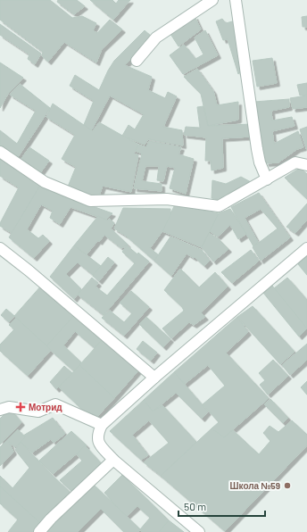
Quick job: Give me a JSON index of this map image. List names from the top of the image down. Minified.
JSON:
{"places":{"health":["Мотрид"],"other":["Школа №59"]},"scale_bar":"50 m"}
